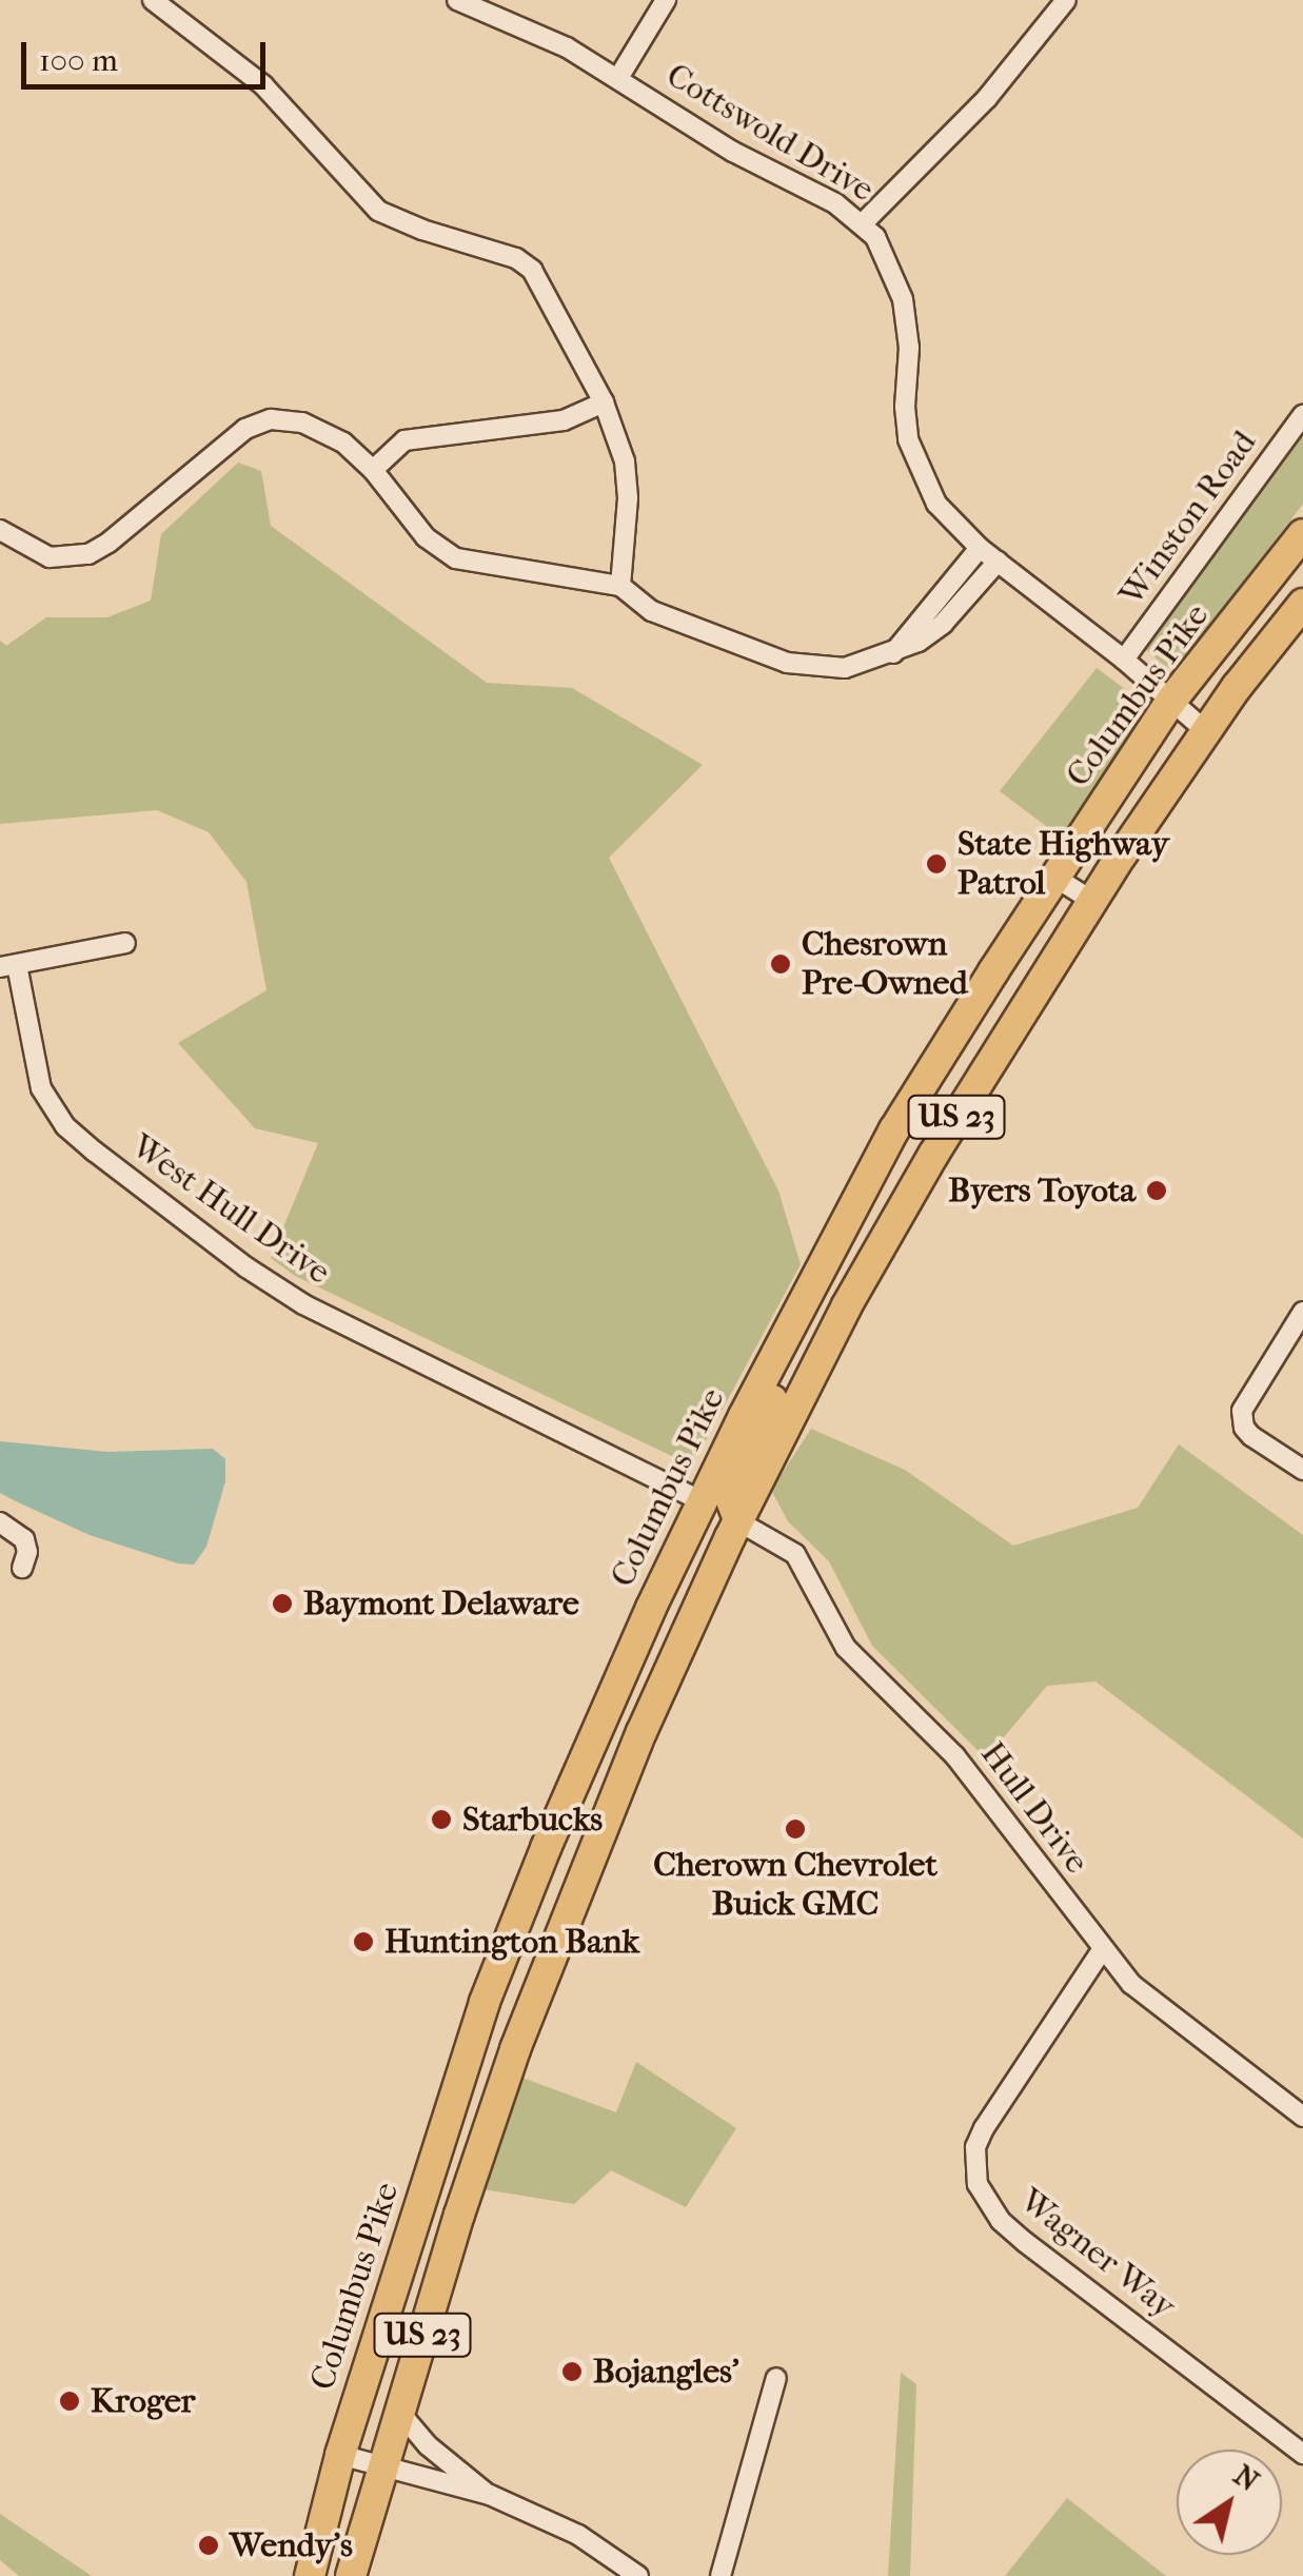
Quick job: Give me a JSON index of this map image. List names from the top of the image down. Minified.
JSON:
{"streets":{"highway":["Columbus Pike","US 23"],"street":["Cottswold Drive","Winston Road","West Hull Drive","Hull Drive","Wagner Way"]},"crossings":[["Cottswold Drive","Winston Road"],["Cottswold Drive","Columbus Pike"],["Cottswold Drive","US 23"],["Columbus Pike","West Hull Drive"],["US 23","Hull Drive"],["Hull Drive","Wagner Way"]],"places":["State Highway Patrol","Chesrown Pre-Owned","Byers Toyota","Baymont Delaware","Starbucks","Cherown Chevrolet Buick GMC","Huntington Bank","Bojangles'","Kroger","Wendy's"],"scale_bar":"100 m","north":"top right"}
